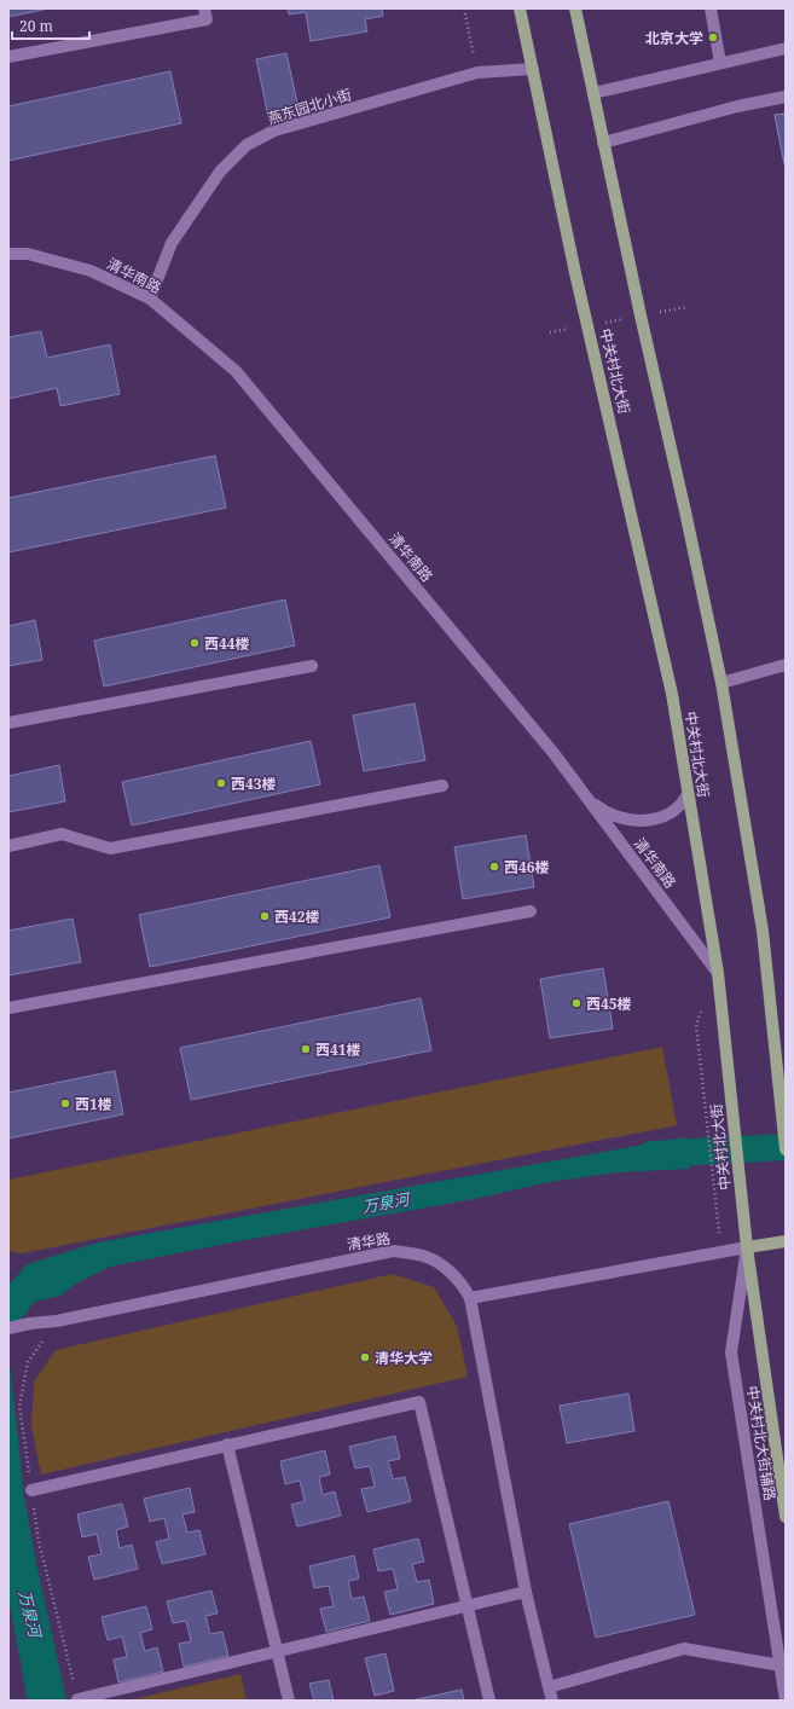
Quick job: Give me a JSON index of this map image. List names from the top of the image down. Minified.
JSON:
{"streets":{"main road":["中关村北大街"],"street":["燕东园北小街","清华南路","清华路","中关村北大街辅路"]},"crossings":[["燕东园北小街","清华南路"],["燕东园北小街","中关村北大街"],["清华南路","中关村北大街"],["中关村北大街","中关村北大街辅路"]],"water":["万泉河"],"places":["北京大学","西44楼","西43楼","西46楼","西42楼","西45楼","西41楼","西1楼","清华大学"],"scale_bar":"20 m"}
